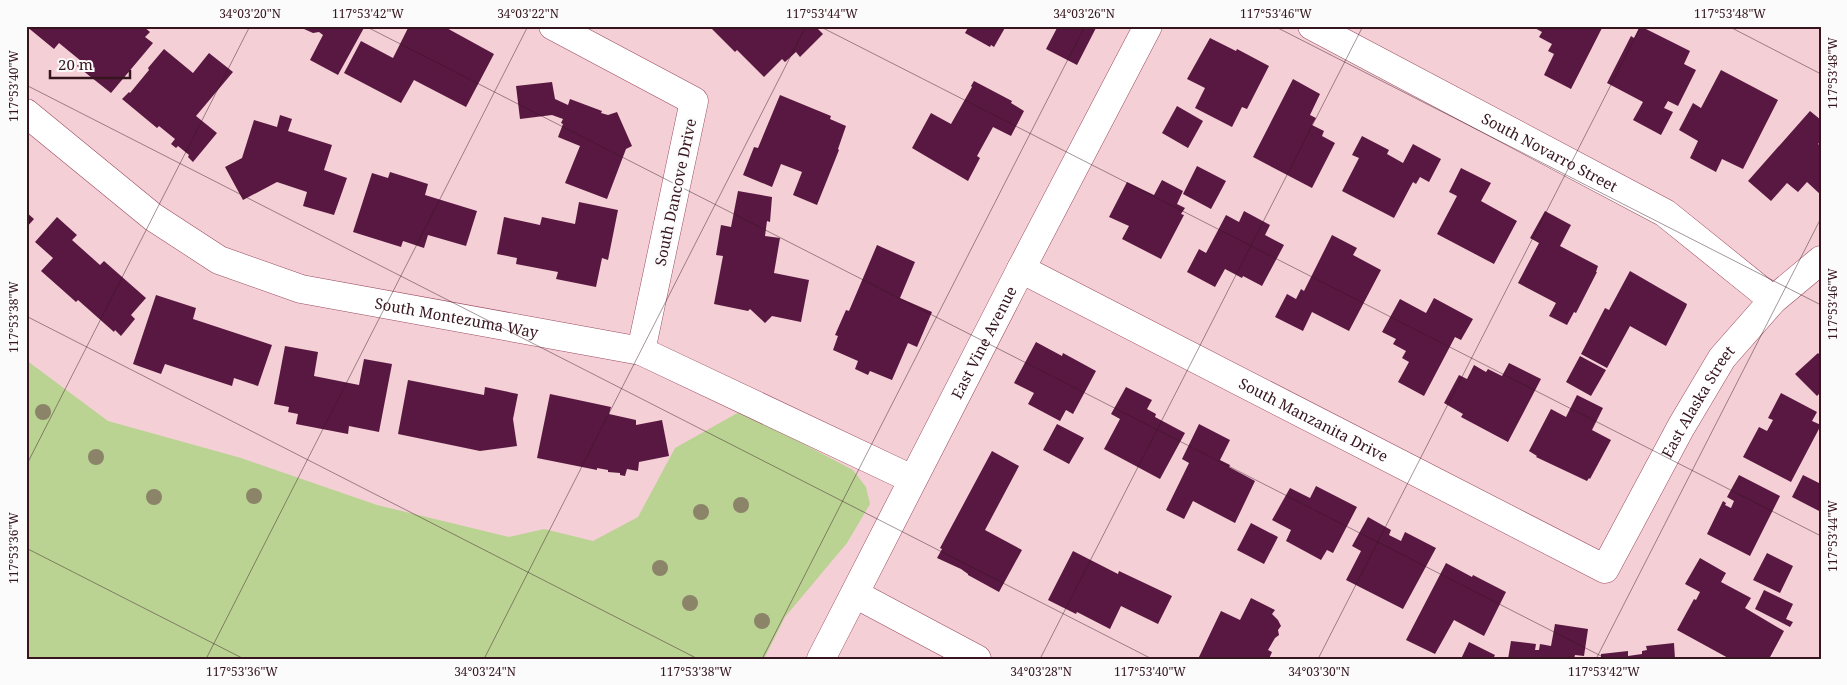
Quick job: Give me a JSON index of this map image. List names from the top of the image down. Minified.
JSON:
{"streets":{"street":["South Novarro Street","South Dancove Drive","South Montezuma Way","East Vine Avenue","East Alaska Street","South Manzanita Drive"]},"crossings":[["South Novarro Street","East Alaska Street"],["South Dancove Drive","South Montezuma Way"],["South Montezuma Way","East Vine Avenue"],["East Vine Avenue","South Manzanita Drive"],["East Alaska Street","South Manzanita Drive"]],"scale_bar":"20 m","coordinates":["34°03'20\"N","117°53'42\"W","34°03'22\"N","117°53'44\"W","34°03'26\"N","117°53'46\"W","117°53'48\"W","117°53'40\"W","117°53'38\"W","117°53'36\"W","34°03'24\"N","34°03'28\"N","34°03'30\"N"]}
